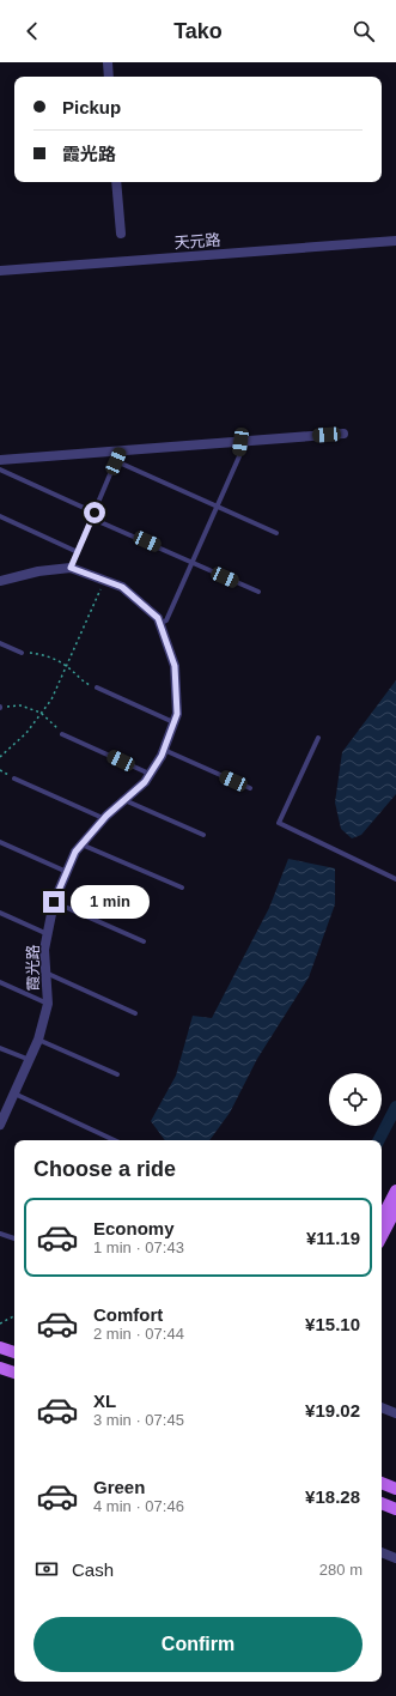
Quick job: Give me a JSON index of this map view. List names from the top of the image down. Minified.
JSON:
{"streets":{"street":["天元路","霞光路"]},"page":{"header":"Tako","banner":["Pickup","霞光路"],"bubble":"1 min","heading":"Choose a ride","list":[{"name":"Economy","note":"1 min · 07:43","value":"¥11.19"},{"name":"Comfort","note":"2 min · 07:44","value":"¥15.10"},{"name":"XL","note":"3 min · 07:45","value":"¥19.02"},{"name":"Green","note":"4 min · 07:46","value":"¥18.28"}],"pay":["Cash","280 m"],"buttons":"Confirm"}}
